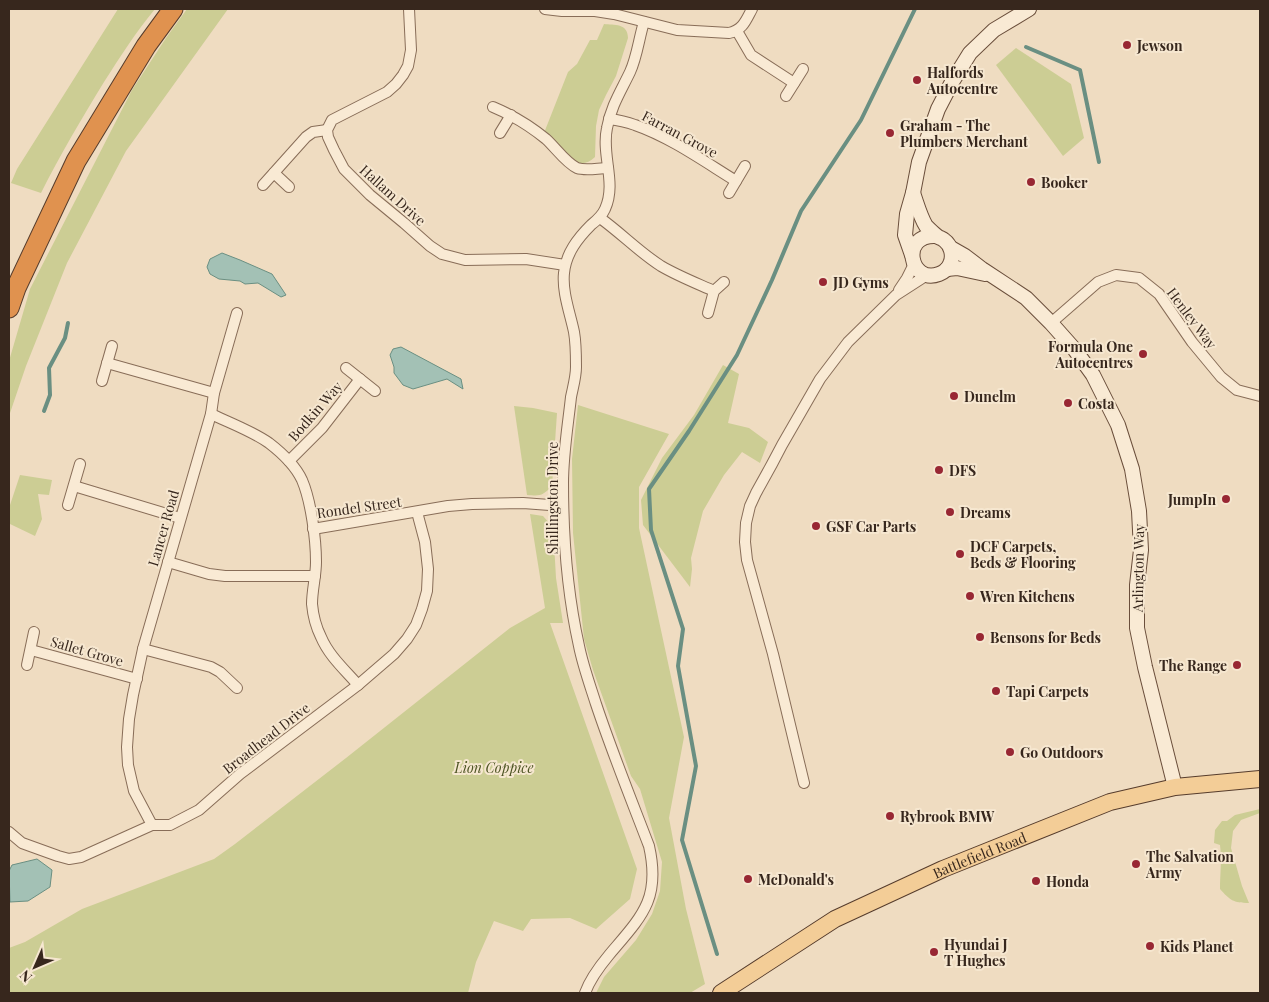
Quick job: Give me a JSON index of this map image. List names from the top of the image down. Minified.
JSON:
{"streets":{"main road":["Battlefield Road"],"street":["Farran Grove","Hallam Drive","Henley Way","Bodkin Way","Shillingston Drive","Rondel Street","Lancer Road","Arlington Way","Sallet Grove","Broadhead Drive"]},"crossings":[["Farran Grove","Shillingston Drive"],["Hallam Drive","Shillingston Drive"],["Henley Way","Arlington Way"],["Bodkin Way","Rondel Street"],["Shillingston Drive","Rondel Street"],["Rondel Street","Lancer Road"],["Rondel Street","Broadhead Drive"],["Lancer Road","Sallet Grove"],["Lancer Road","Broadhead Drive"],["Arlington Way","Battlefield Road"]],"parks":["Lion Coppice"],"places":["Jewson","Halfords Autocentre","Graham - The Plumbers Merchant","Booker","JD Gyms","Formula One Autocentres","Dunelm","Costa","DFS","JumpIn","Dreams","GSF Car Parts","DCF Carpets, Beds & Flooring","Wren Kitchens","Bensons for Beds","The Range","Tapi Carpets","Go Outdoors","Rybrook BMW","The Salvation Army","McDonald's","Honda","Kids Planet","Hyundai J T Hughes"],"north":"bottom left"}
